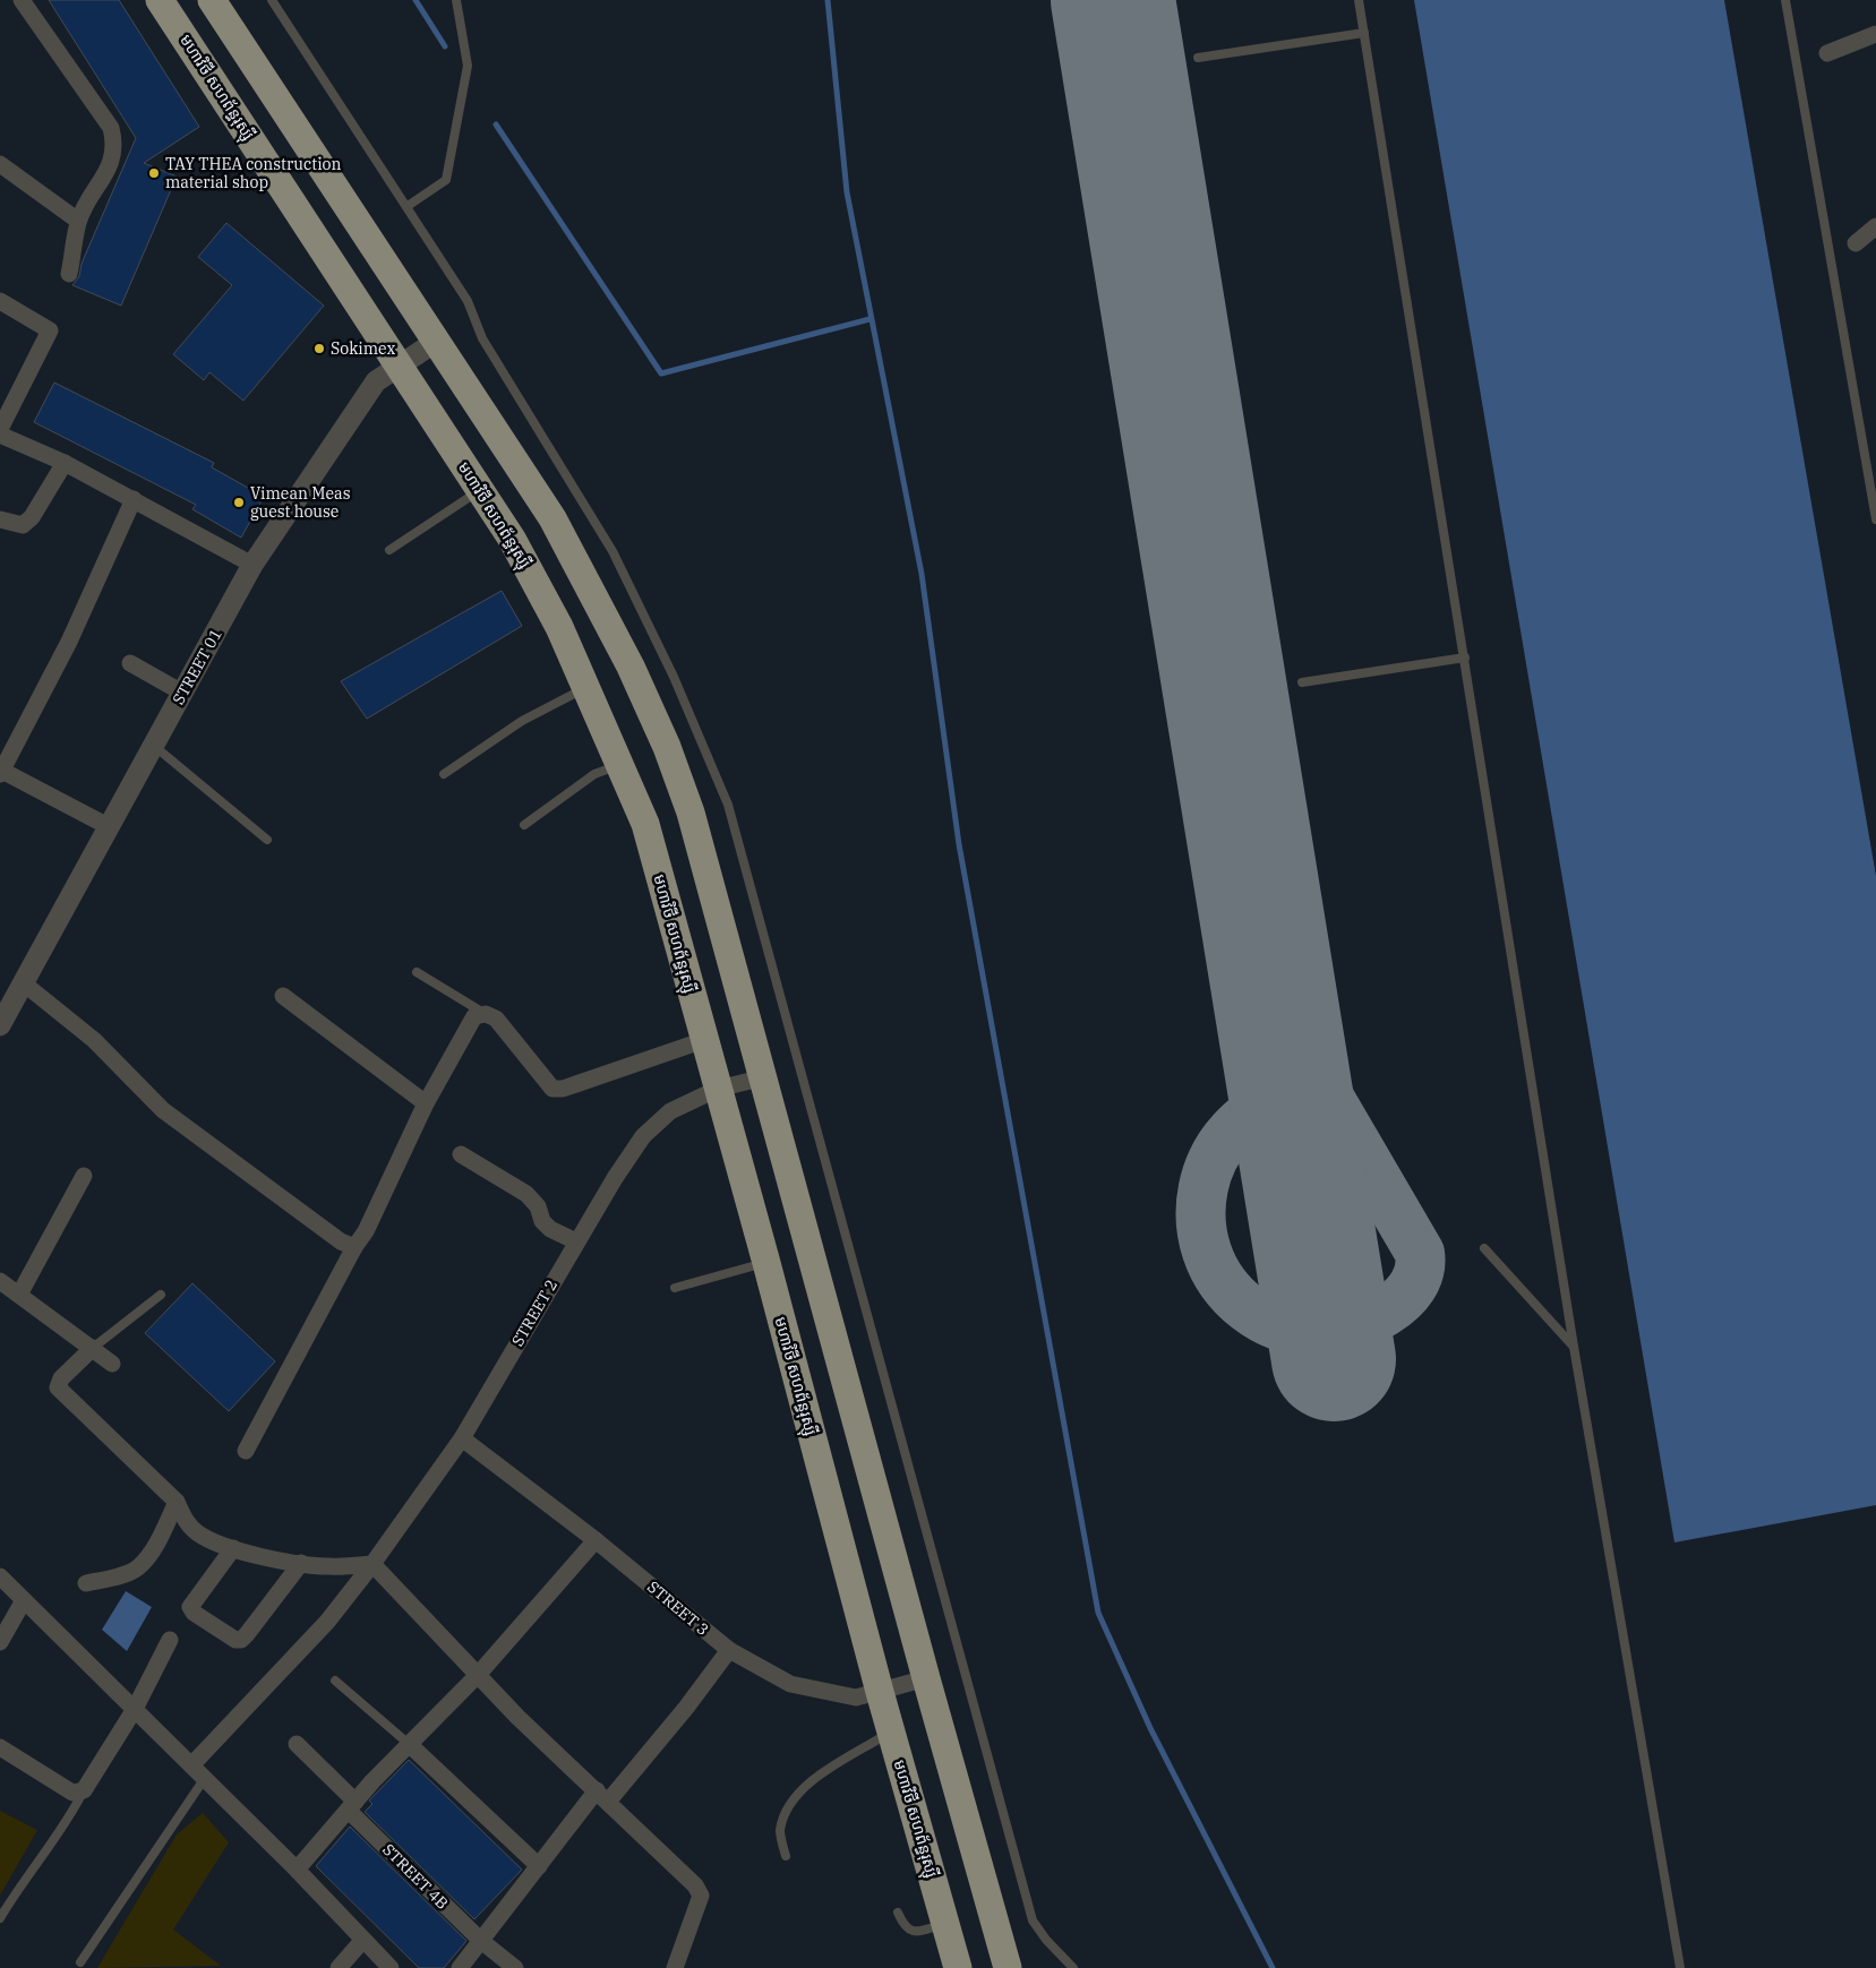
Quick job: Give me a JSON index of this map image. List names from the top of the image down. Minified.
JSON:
{"streets":{"highway":["មហាវិថី សហព័ន្ធរុស្ស៊ី"],"street":["STREET 01","STREET 2","STREET 3","STREET 4B"]},"crossings":[["មហាវិថី សហព័ន្ធរុស្ស៊ី","STREET 01"],["មហាវិថី សហព័ន្ធរុស្ស៊ី","STREET 2"],["មហាវិថី សហព័ន្ធរុស្ស៊ី","STREET 3"],["STREET 2","STREET 3"]],"places":["TAY THEA construction material shop","Sokimex","Vimean Meas guest house"]}
